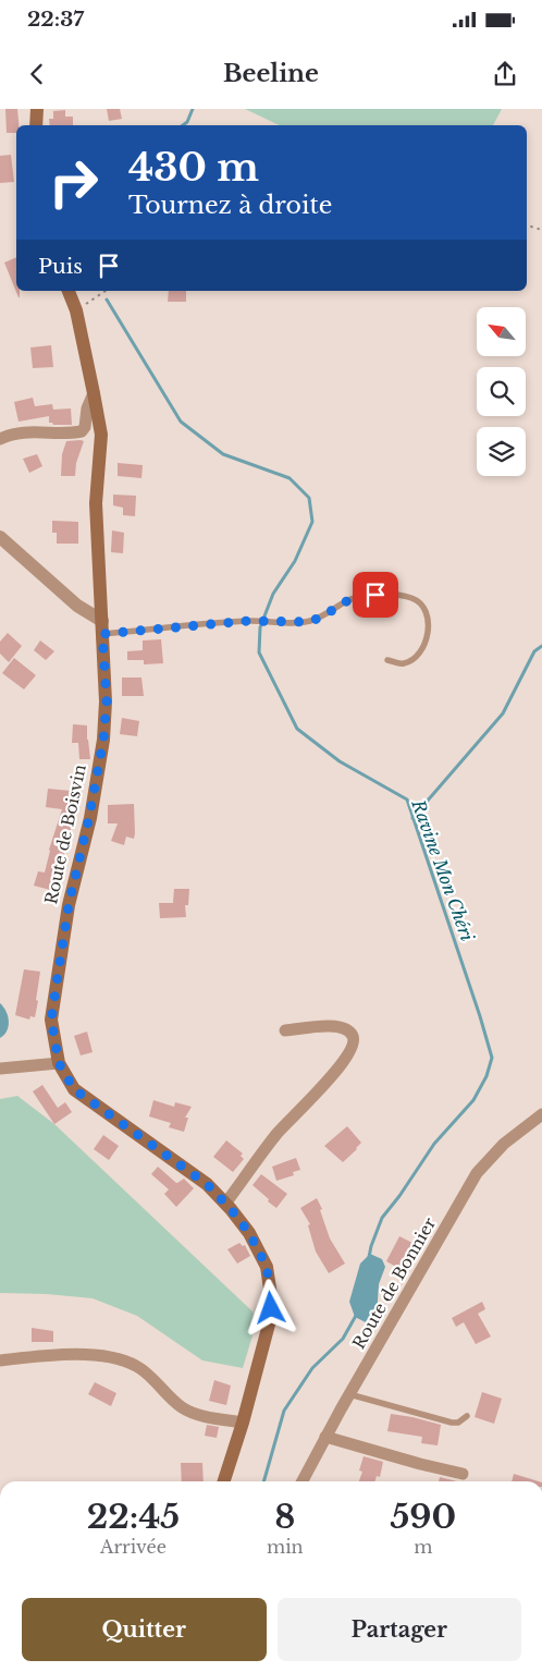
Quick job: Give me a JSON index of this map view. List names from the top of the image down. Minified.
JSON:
{"streets":{"main road":["Route de Boisvin"],"street":["Route de Bonnier"]},"water":["Ravine Mon Chéri"],"north":"top left","page":{"status":"22:37","header":"Beeline","turn":["430 m","Tournez à droite"],"then":"Puis","eta":["22:45","Arrivée","8","min","590","m"],"buttons":["Quitter","Partager"]}}
